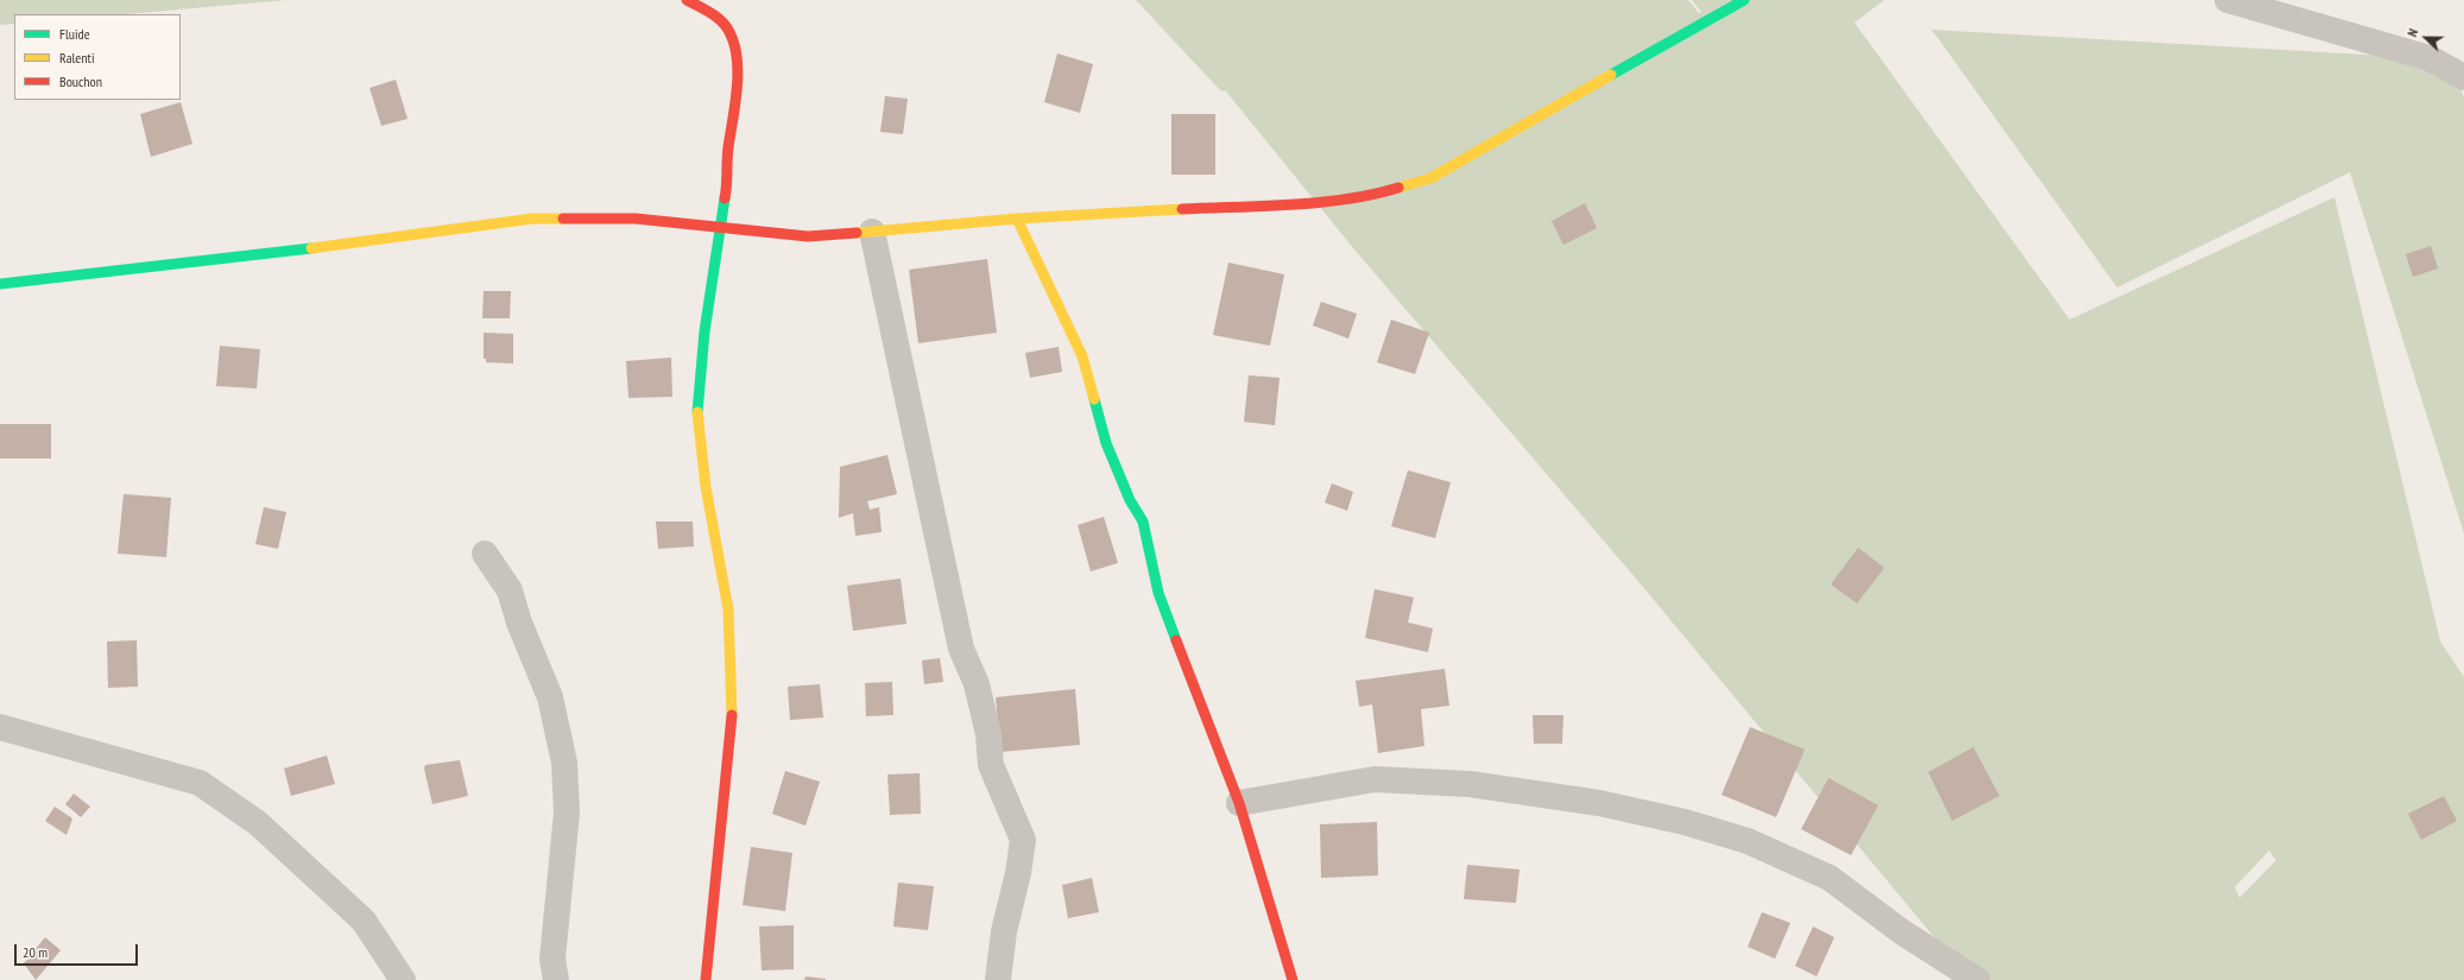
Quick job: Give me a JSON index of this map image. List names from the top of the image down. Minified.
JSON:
{"legend":["Fluide","Ralenti","Bouchon"],"scale_bar":"20 m","north":"left"}
